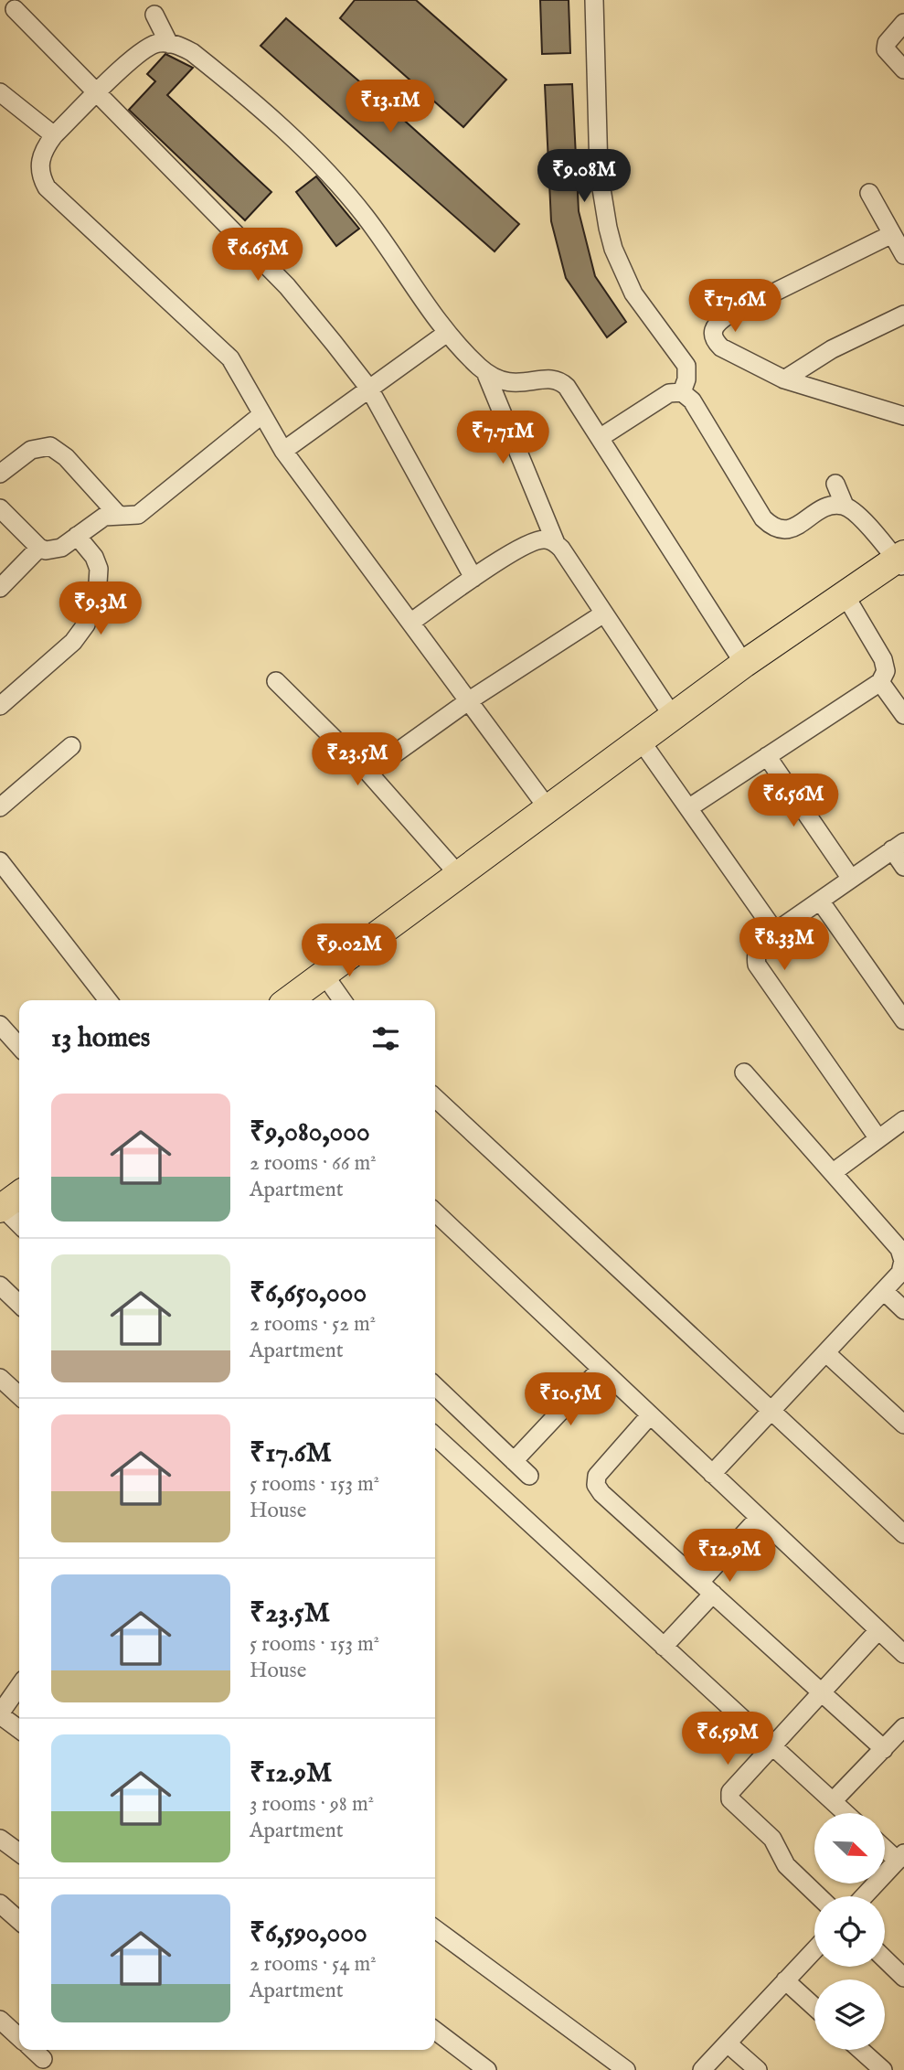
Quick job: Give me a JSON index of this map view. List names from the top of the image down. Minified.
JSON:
{"north":"bottom right","page":{"price":["₹13.1M","₹9.08M","₹6.65M","₹17.6M","₹7.71M","₹9.3M","₹23.5M","₹6.56M","₹8.33M","₹9.02M","₹10.5M","₹12.9M","₹6.59M"],"heading":"13 homes","list":[{"name":"₹9,080,000","note":"2 rooms · 66 m² · Apartment"},{"name":"₹6,650,000","note":"2 rooms · 52 m² · Apartment"},{"name":"₹17.6M","note":"5 rooms · 153 m² · House"},{"name":"₹23.5M","note":"5 rooms · 153 m² · House"},{"name":"₹12.9M","note":"3 rooms · 98 m² · Apartment"},{"name":"₹6,590,000","note":"2 rooms · 54 m² · Apartment"}]}}
